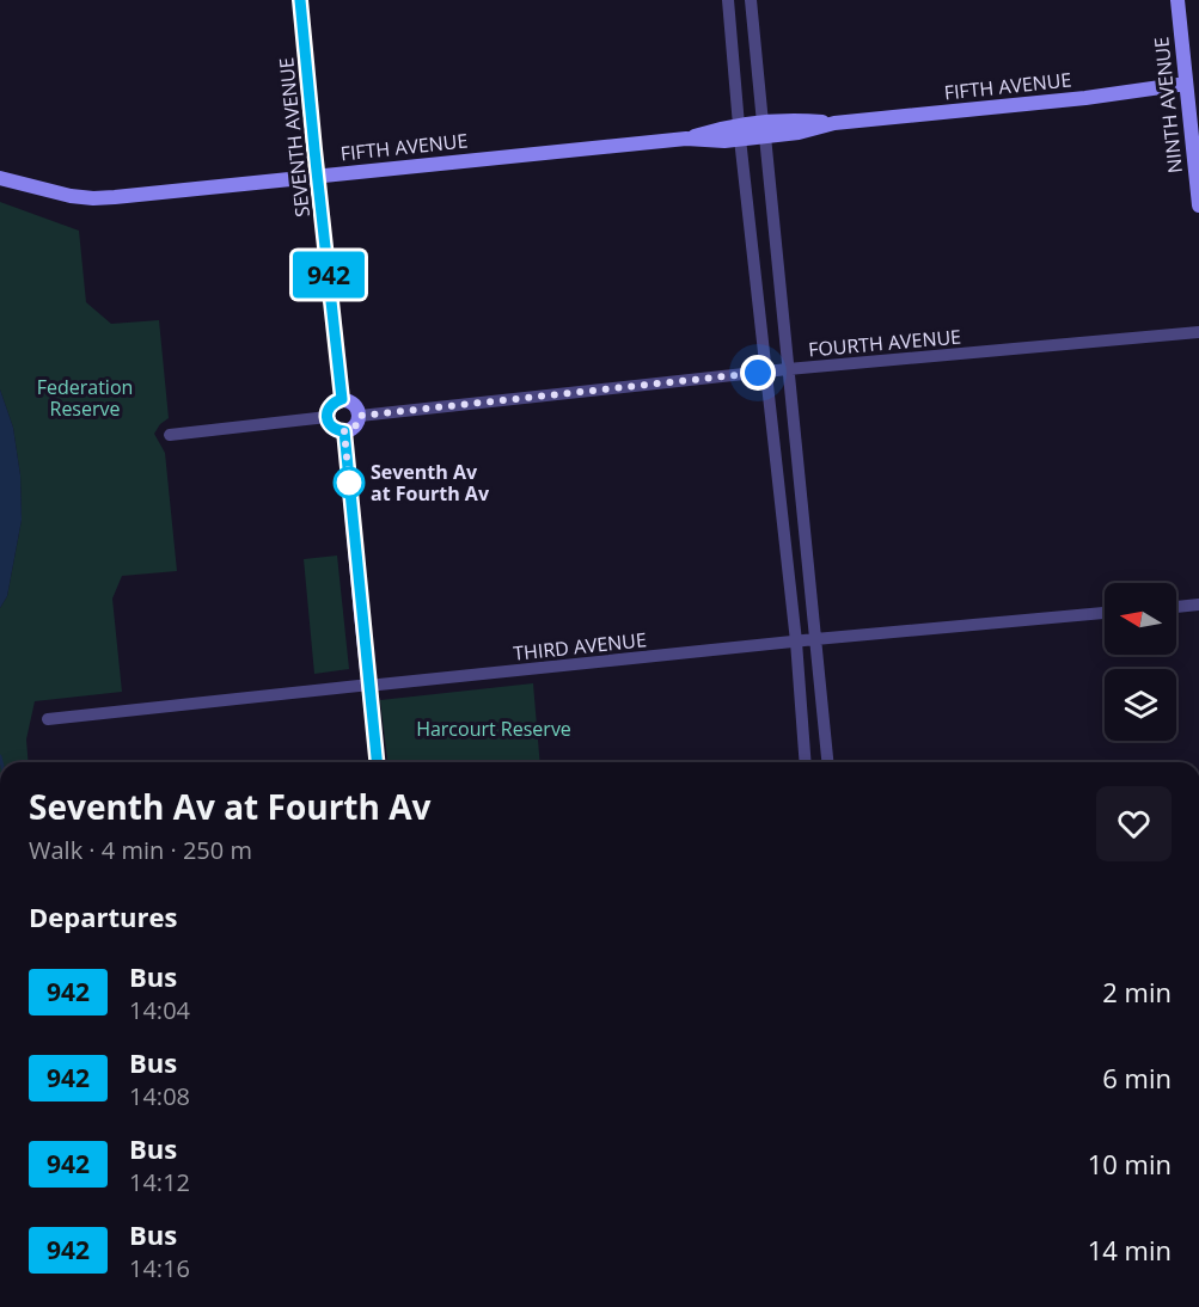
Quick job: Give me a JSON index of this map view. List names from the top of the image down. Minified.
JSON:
{"streets":{"main road":["FIFTH AVENUE","NINTH AVENUE","SEVENTH AVENUE"],"street":["FOURTH AVENUE","THIRD AVENUE"]},"crossings":[["FIFTH AVENUE","NINTH AVENUE"],["FIFTH AVENUE","SEVENTH AVENUE"],["SEVENTH AVENUE","FOURTH AVENUE"]],"parks":["Federation Reserve","Harcourt Reserve"],"places":["Seventh Av at Fourth Av"],"lines":["bus line 942"],"north":"left","page":{"on_map":"942","heading":[["Seventh Av at Fourth Av","Walk · 4 min · 250 m"],"Departures"],"list":[{"mark":"942","name":"Bus","note":"14:04","value":"2 min"},{"mark":"942","name":"Bus","note":"14:08","value":"6 min"},{"mark":"942","name":"Bus","note":"14:12","value":"10 min"},{"mark":"942","name":"Bus","note":"14:16","value":"14 min"}]}}
